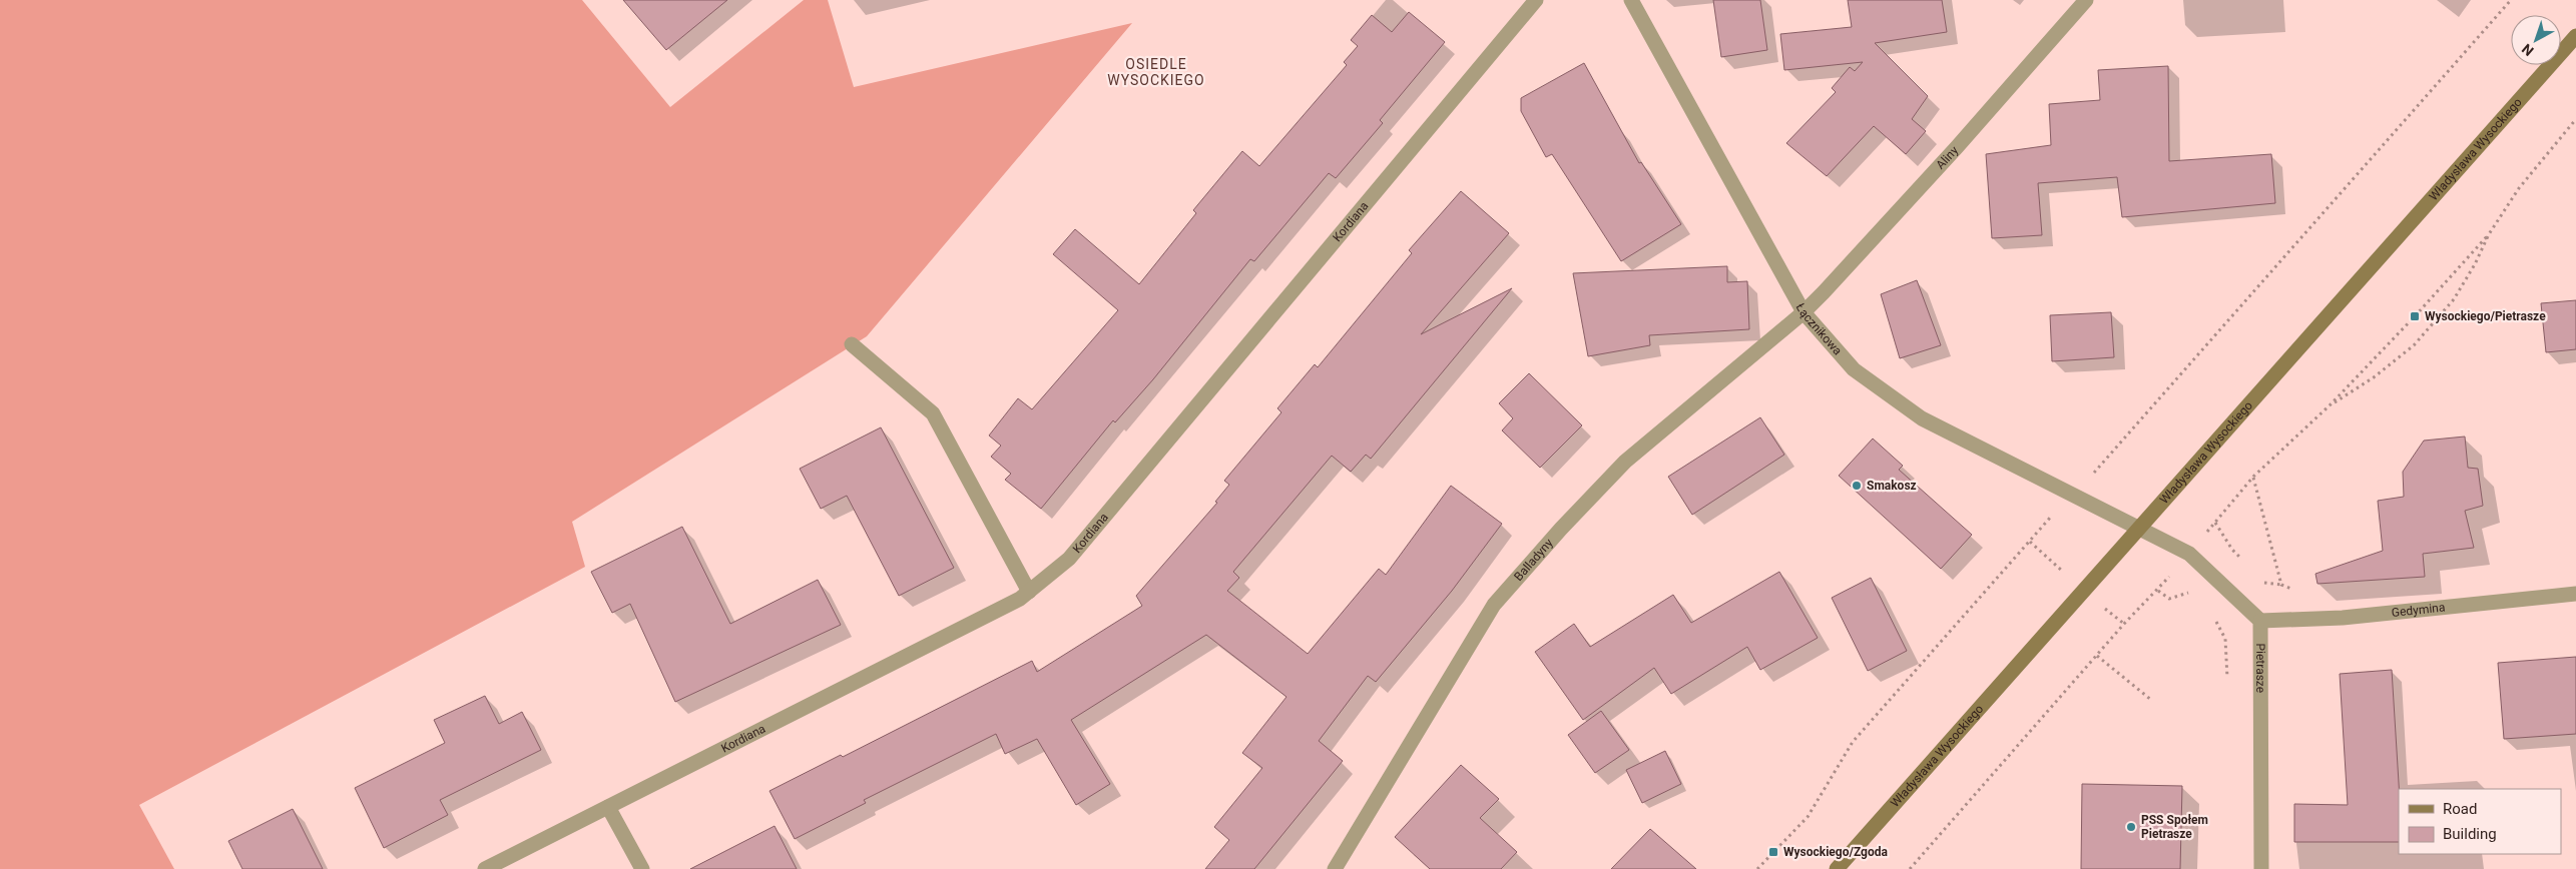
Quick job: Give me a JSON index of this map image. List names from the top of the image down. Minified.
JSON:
{"streets":{"street":["Władysława Wysockiego","Aliny","Kordiana","Łącznikowa","Balladyny","Gedymina","Pietrasze"]},"crossings":[["Władysława Wysockiego","Łącznikowa"],["Aliny","Łącznikowa"],["Aliny","Balladyny"],["Łącznikowa","Balladyny"],["Gedymina","Pietrasze"]],"districts":["OSIEDLE WYSOCKIEGO"],"places":{"transit":["Wysockiego/Pietrasze","Wysockiego/Zgoda"],"other":["Smakosz","PSS Społem Pietrasze"]},"legend":["Road","Building"],"north":"bottom left"}
